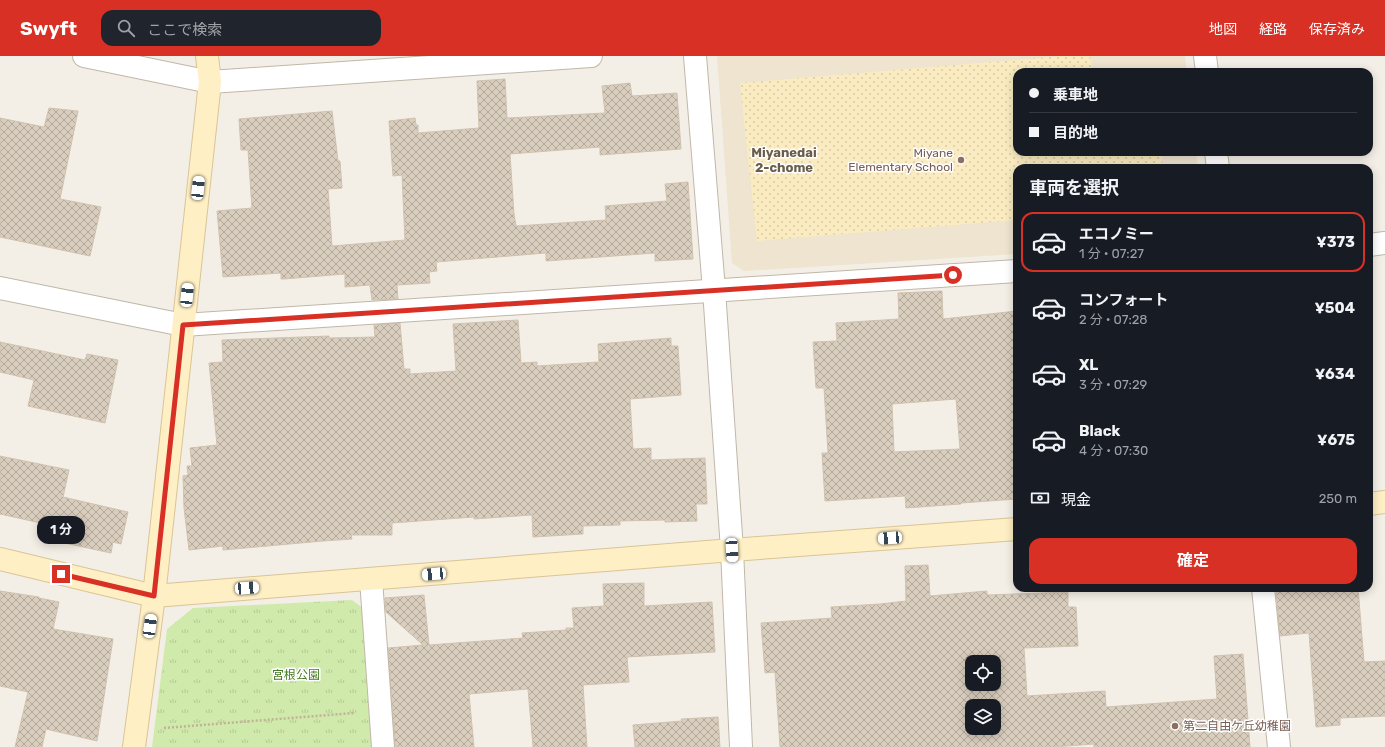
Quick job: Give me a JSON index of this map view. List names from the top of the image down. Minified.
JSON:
{"districts":["Miyanedai 2-chome"],"parks":["宮根公園"],"places":["Miyane Elementary School","第二自由ケ丘幼稚園"],"page":{"header":"Swyft","search":"ここで検索","nav":["地図","経路","保存済み"],"banner":["乗車地","目的地"],"heading":"車両を選択","list":[{"name":"エコノミー","note":"1 分 · 07:27","value":"¥373"},{"name":"コンフォート","note":"2 分 · 07:28","value":"¥504"},{"name":"XL","note":"3 分 · 07:29","value":"¥634"},{"name":"Black","note":"4 分 · 07:30","value":"¥675"}],"pay":["現金","250 m"],"bubble":"1 分","buttons":"確定"}}
